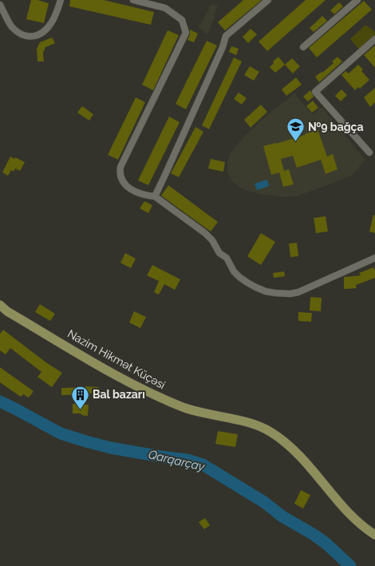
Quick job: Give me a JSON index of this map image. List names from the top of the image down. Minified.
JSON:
{"streets":{"main road":["Nazim Hikmət Küçəsi"]},"water":["Qarqarçay"],"places":{"school or university":["№9 bağça"],"building":["Bal bazarı"]}}
